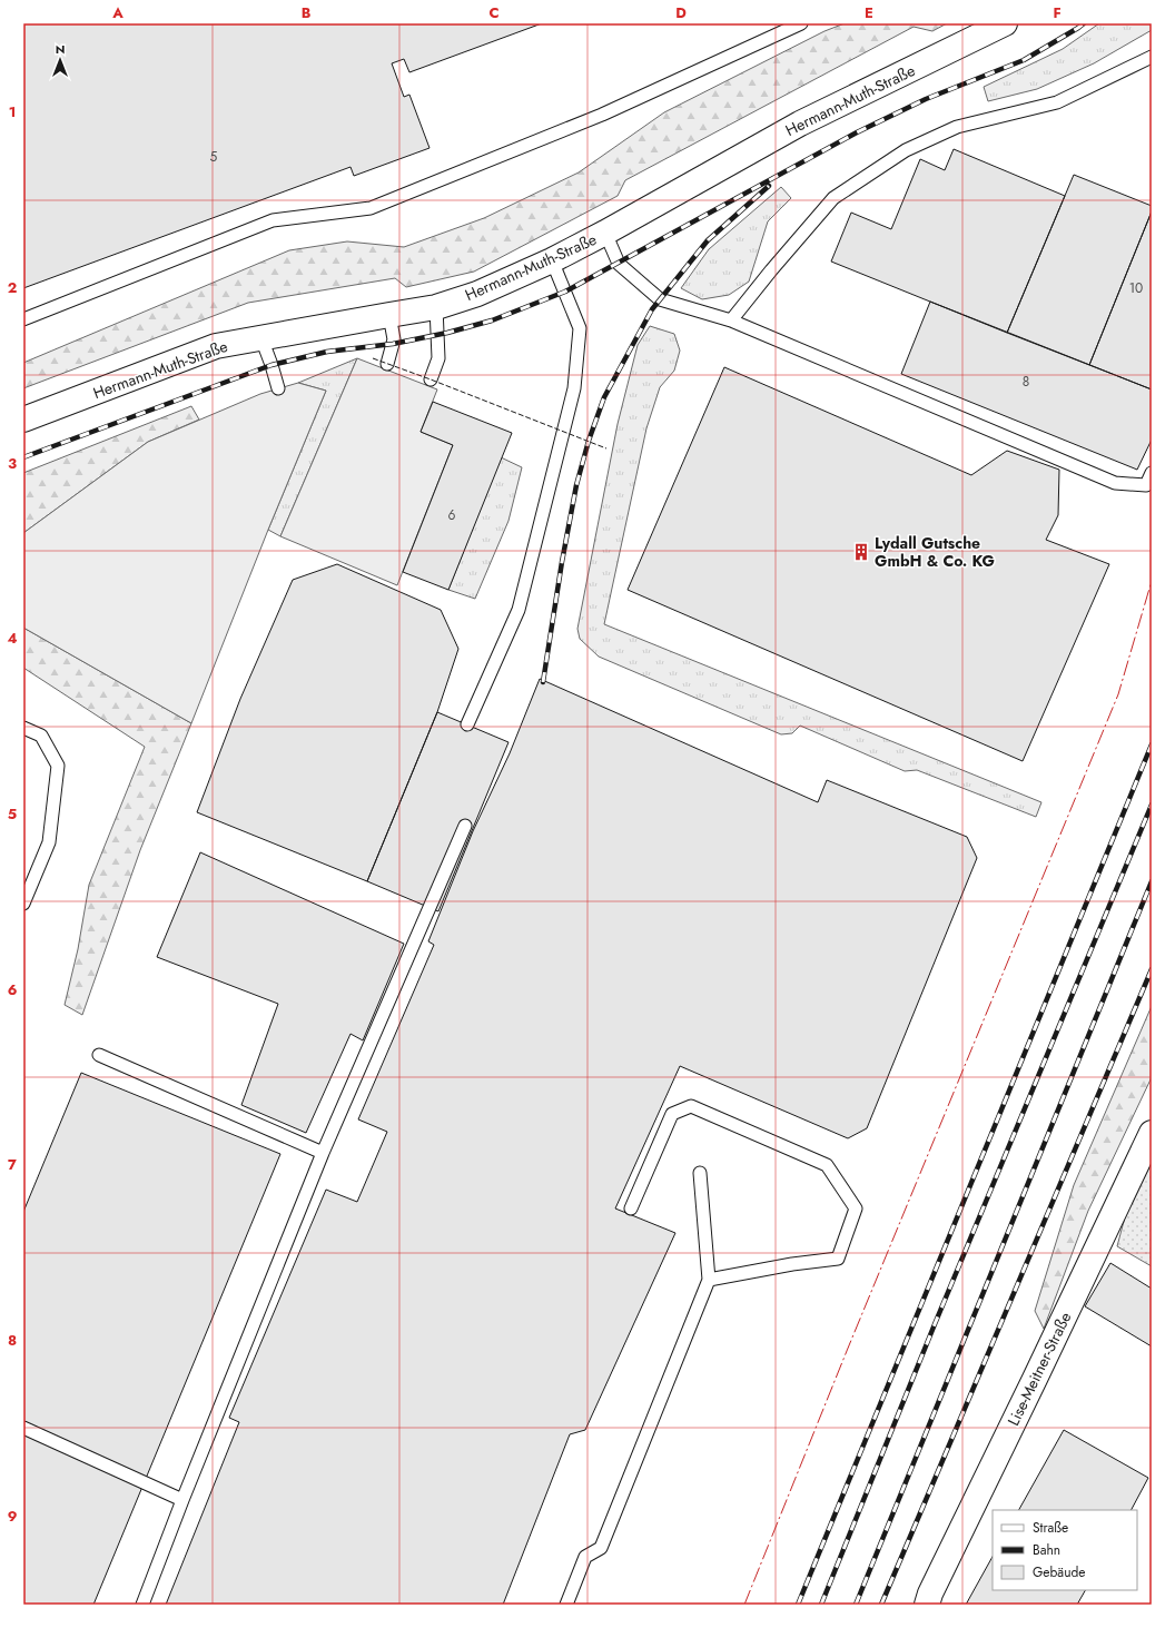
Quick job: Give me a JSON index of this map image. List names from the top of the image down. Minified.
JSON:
{"streets":{"street":["Hermann-Muth-Straße","Lise-Meitner-Straße"]},"places":{"building":["Lydall Gutsche GmbH & Co. KG"]},"house_numbers":["5","10","8","6"],"legend":["Straße","Bahn","Gebäude"],"north":"top","grid":{"columns":["A","B","C","D","E","F"],"rows":["1","2","3","4","5","6","7","8","9"]}}
